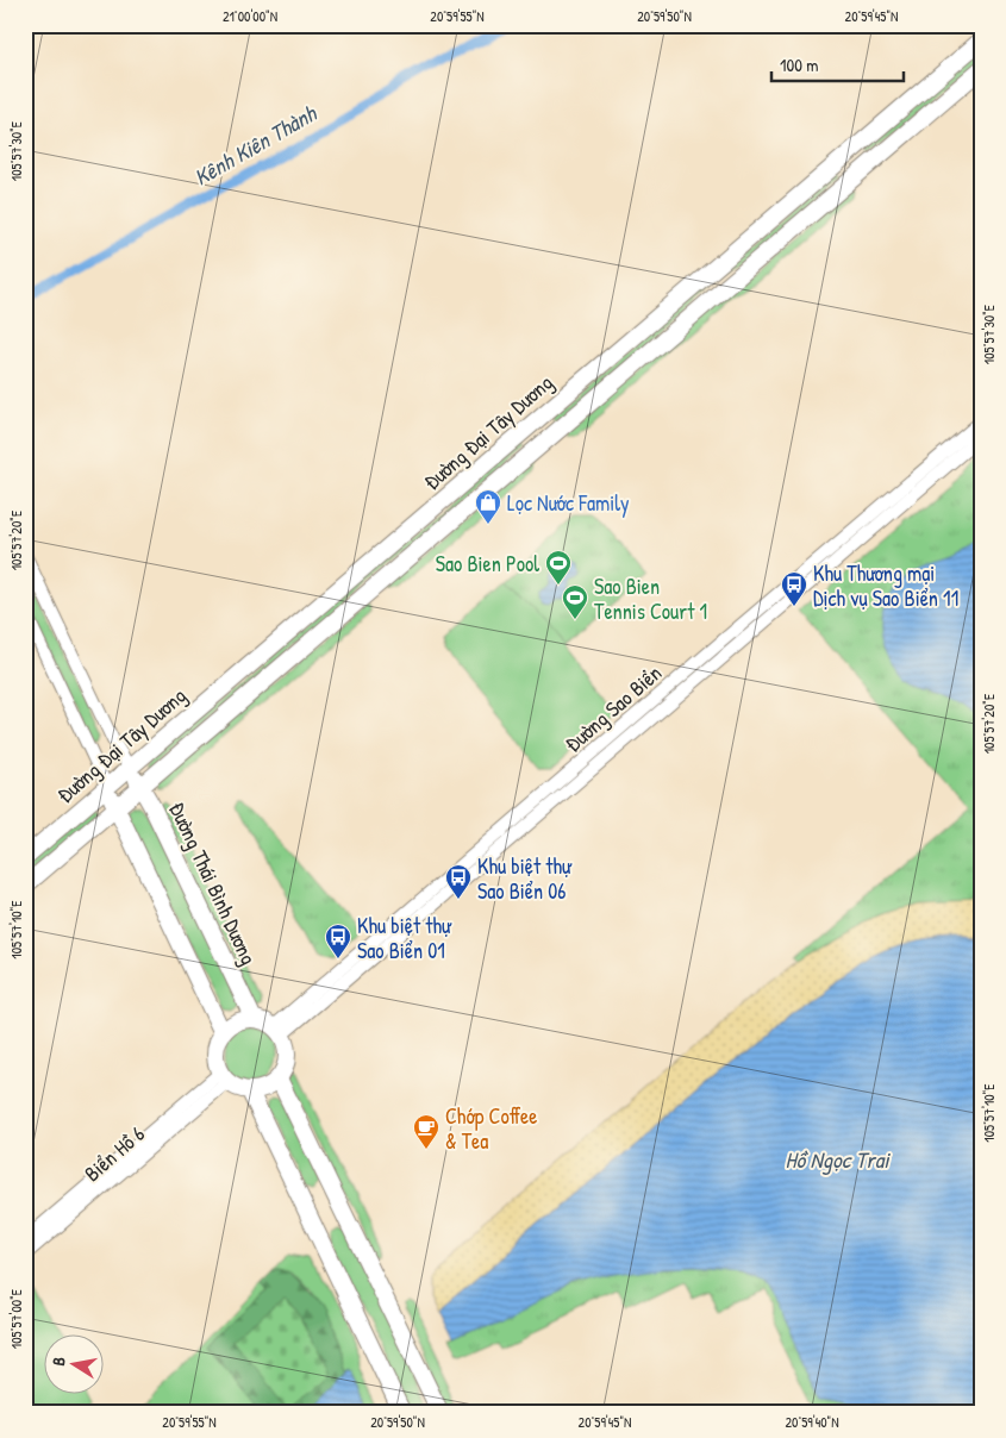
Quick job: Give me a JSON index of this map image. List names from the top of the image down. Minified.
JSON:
{"streets":{"main road":["Đường Đại Tây Dương","Đường Thái Bình Dương"],"street":["Đường Sao Biển","Biển Hồ 6"]},"crossings":[["Đường Đại Tây Dương","Đường Thái Bình Dương"],["Đường Sao Biển","Đường Thái Bình Dương"],["Đường Sao Biển","Biển Hồ 6"],["Đường Thái Bình Dương","Biển Hồ 6"]],"water":["Kênh Kiên Thành","Hồ Ngọc Trai"],"places":{"shop":["Lọc Nước Family"],"sports":["Sao Bien Pool","Sao Bien Tennis Court 1"],"bus stop":["Khu Thương mại Dịch vụ Sao Biển 11","Khu biệt thự Sao Biển 06","Khu biệt thự Sao Biển 01"],"cafe":["Chớp Coffee & Tea"]},"scale_bar":"100 m","north":"left","coordinates":["21°00'00\"N","20°59'55\"N","20°59'50\"N","20°59'45\"N","105°57'30\"E","105°57'20\"E","105°57'10\"E","105°57'00\"E","20°59'40\"N"]}
